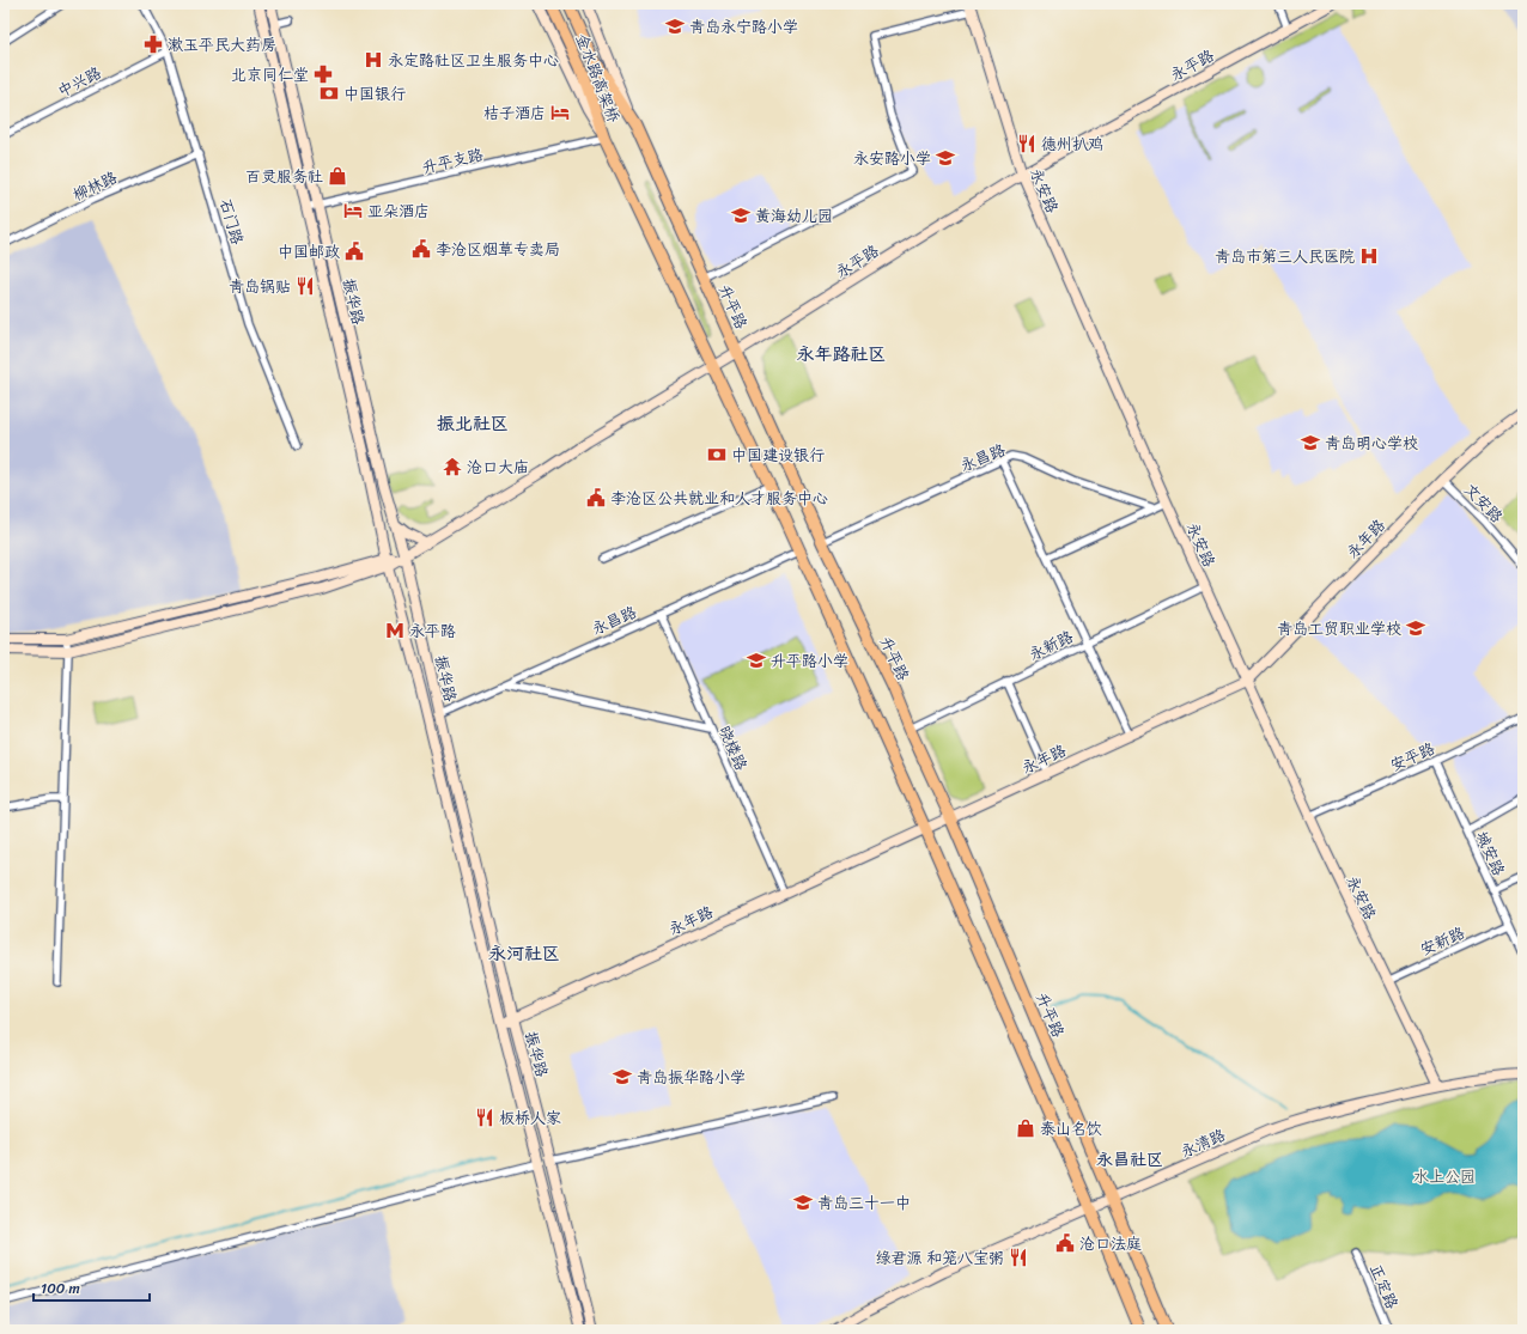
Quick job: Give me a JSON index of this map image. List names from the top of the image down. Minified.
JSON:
{"streets":{"main road":["永平路","金水路高架桥","永安路","振华路","升平路","永年路","永清路"],"street":["中兴路","升平支路","柳林路","石门路","永昌路","文安路","永新路","晓楼路","安平路","城安路","安新路","正定路"]},"crossings":[["永平路","永安路"],["永平路","振华路"],["永平路","升平路"],["金水路高架桥","升平支路"],["金水路高架桥","升平路"],["中兴路","石门路"],["升平支路","振华路"],["柳林路","石门路"],["永安路","永年路"],["永安路","永新路"],["永安路","安平路"],["永安路","安新路"],["永安路","永清路"],["振华路","永昌路"],["振华路","永年路"],["升平路","永昌路"],["升平路","永年路"],["升平路","永新路"],["升平路","永清路"],["永昌路","晓楼路"],["文安路","永年路"],["永年路","晓楼路"],["安平路","城安路"],["城安路","安新路"]],"districts":["永年路社区","振北社区","永河社区","永昌社区"],"parks":["水上公园"],"places":{"school or university":["青岛永宁路小学","永安路小学","黄海幼儿园","青岛明心学校","青岛工贸职业学校","升平路小学","青岛振华路小学","青岛三十一中"],"pharmacy":["漱玉平民大药房","北京同仁堂"],"hospital":["永定路社区卫生服务中心","青岛市第三人民医院"],"bank":["中国银行","中国建设银行"],"hotel":["桔子酒店","亚朵酒店"],"restaurant":["徳州扒鸡","青岛锅贴","板桥人家","绿君源 和笼八宝粥"],"shop":["百灵服务社","泰山名饮"],"public building":["李沧区烟草专卖局","中国邮政","李沧区公共就业和人才服务中心","沧口法庭"],"temple":["沧口大庙"],"metro station":["永平路"]},"scale_bar":"100 m"}
